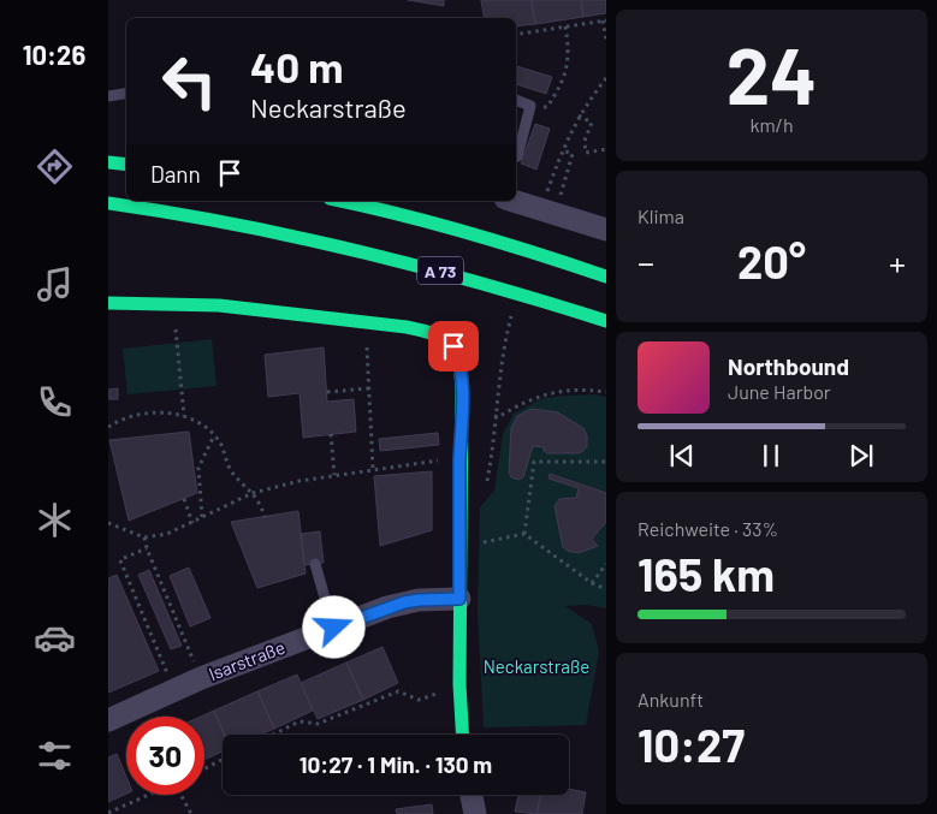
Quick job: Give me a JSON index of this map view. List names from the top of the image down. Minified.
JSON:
{"streets":{"main road":["A 73"],"street":["Isarstraße"]},"parks":["Neckarstraße"],"page":{"tabs":"10:26","tile":[["24","km/h"],"Klima",["Reichweite · 33%","165 km"],["Ankunft","10:27"]],"turn":["40 m","Neckarstraße"],"then":"Dann","heat":["−","20°","+"],"song":["Northbound","June Harbor"],"limit":"30","trip":"10:27 · 1 Min. · 130 m"}}
